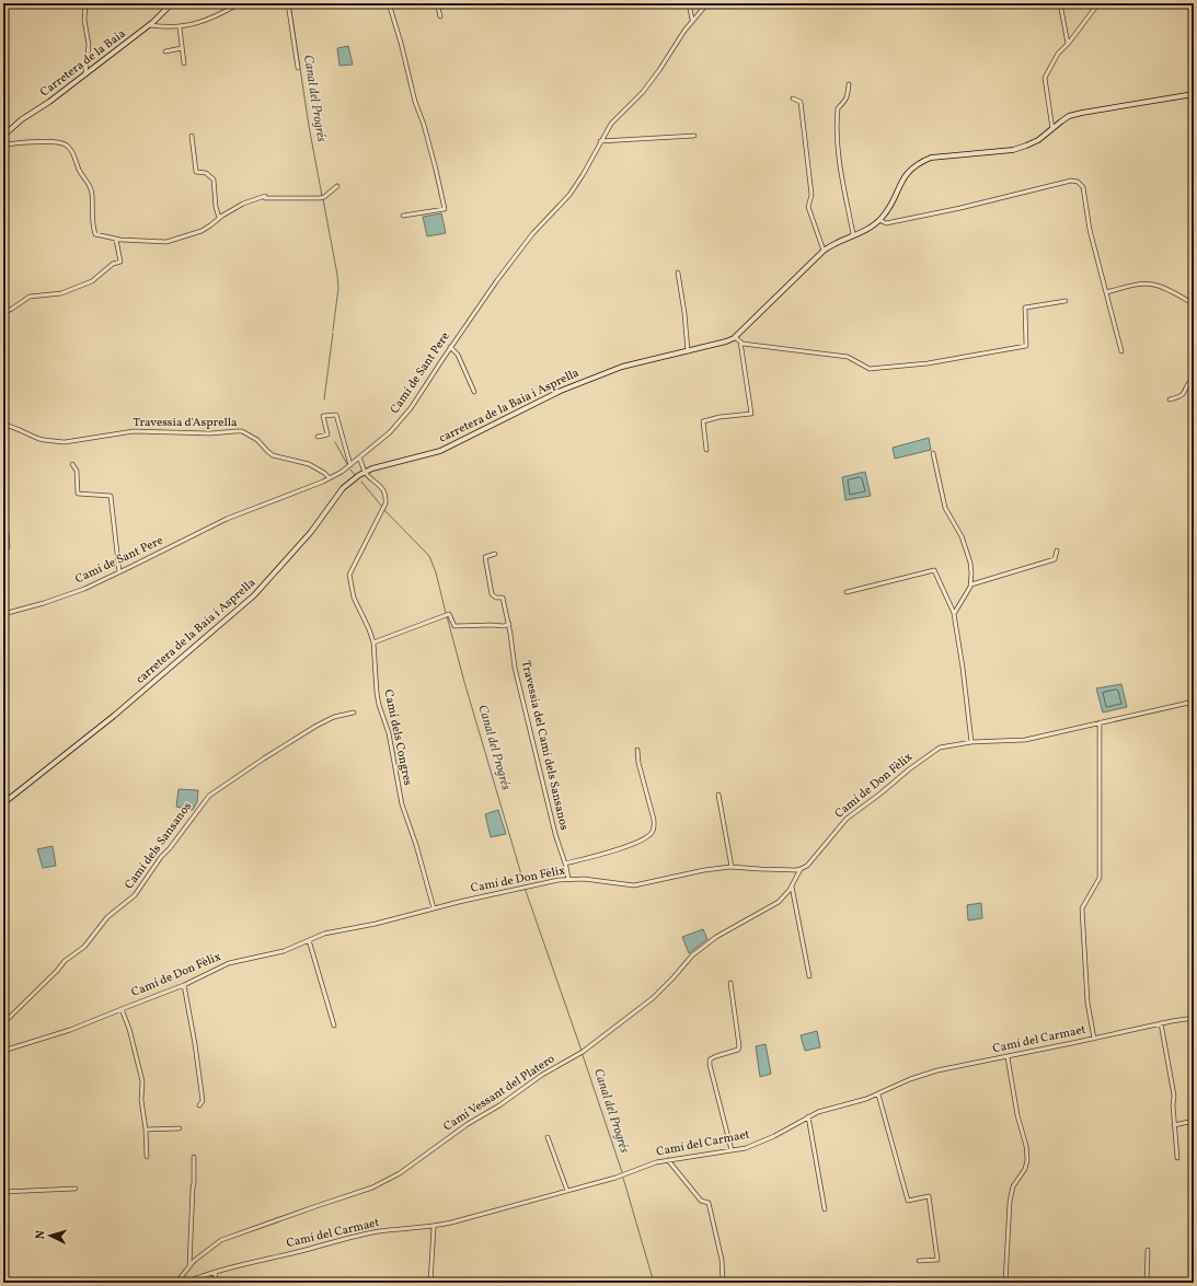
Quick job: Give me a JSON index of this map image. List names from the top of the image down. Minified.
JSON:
{"streets":{"main road":["Carretera de la Baia","carretera de la Baia i Asprella"],"street":["Camí de Sant Pere","Travessia d'Asprella","Camí dels Congres","Travessia del Camí dels Sansanos","Camí de Don Fèlix","Camí dels Sansanos","Camí del Carmaet","Camí Vessant del Platero"]},"crossings":[["Camí de Sant Pere","Travessia d'Asprella"],["Camí de Sant Pere","Camí dels Congres"],["carretera de la Baia i Asprella","Camí dels Congres"],["Camí dels Congres","Camí de Don Fèlix"],["Travessia del Camí dels Sansanos","Camí de Don Fèlix"],["Camí de Don Fèlix","Camí Vessant del Platero"]],"water":["Canal del Progrés"],"north":"left"}
